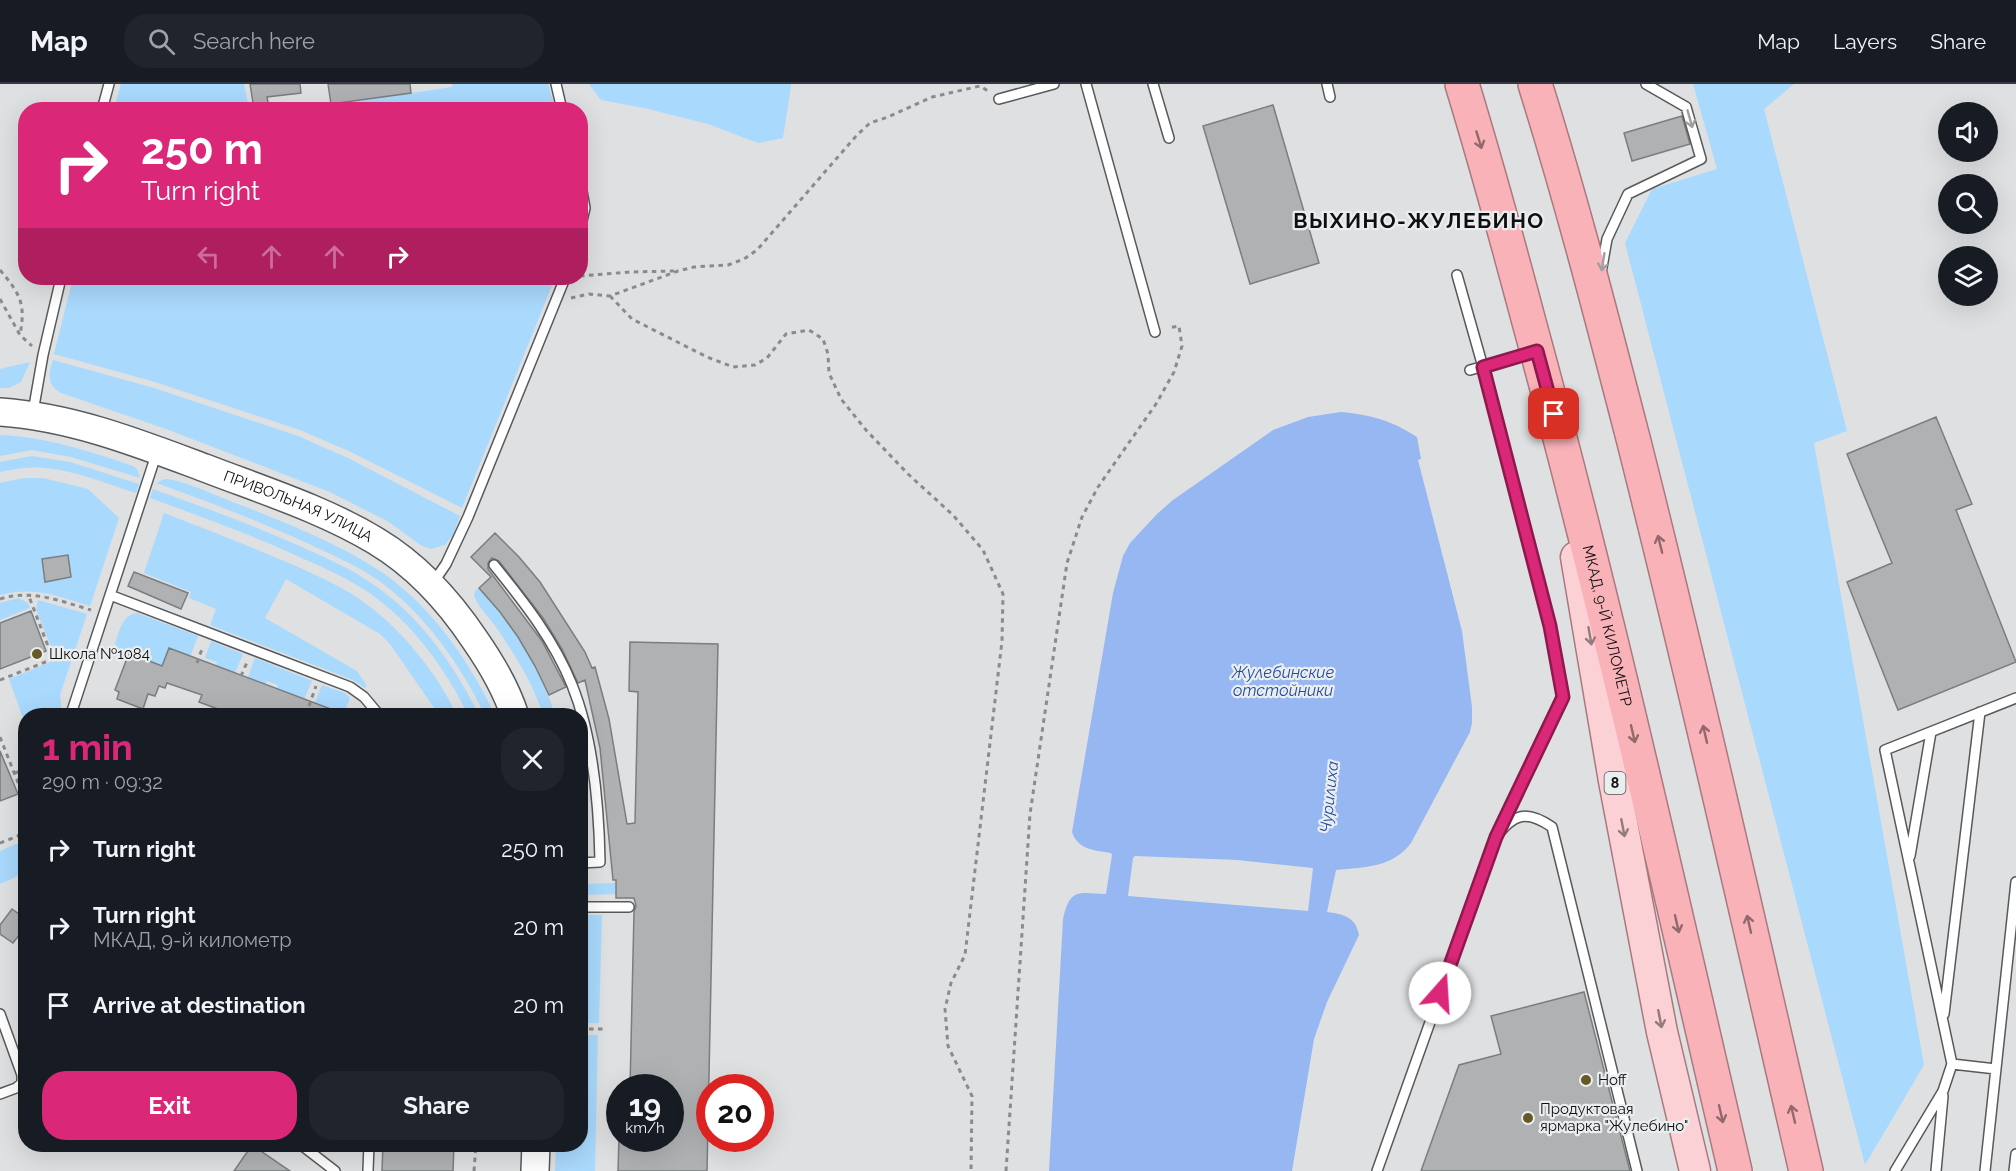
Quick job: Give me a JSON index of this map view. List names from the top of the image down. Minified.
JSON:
{"streets":{"highway":["МКАД, 9-Й КИЛОМЕТР"],"main road":["ПРИВОЛЬНАЯ УЛИЦА","8"]},"crossings":[["МКАД, 9-Й КИЛОМЕТР","8"]],"districts":["ВЫХИНО-ЖУЛЕБИНО"],"water":["Жулебинские отстойники","Чурилиха"],"places":["Школа №1084","Hoff","Продуктовая ярмарка \"Жулебино\""],"page":{"header":"Map","search":"Search here","nav":["Map","Layers","Share"],"turn":["250 m","Turn right"],"heading":["1 min","290 m · 09:32"],"list":[{"name":"Turn right","value":"250 m"},{"name":"Turn right","note":"МКАД, 9-й километр","value":"20 m"},{"name":"Arrive at destination","value":"20 m"}],"buttons":["Exit","Share"],"speed":"19 km/h","limit":"20"}}
